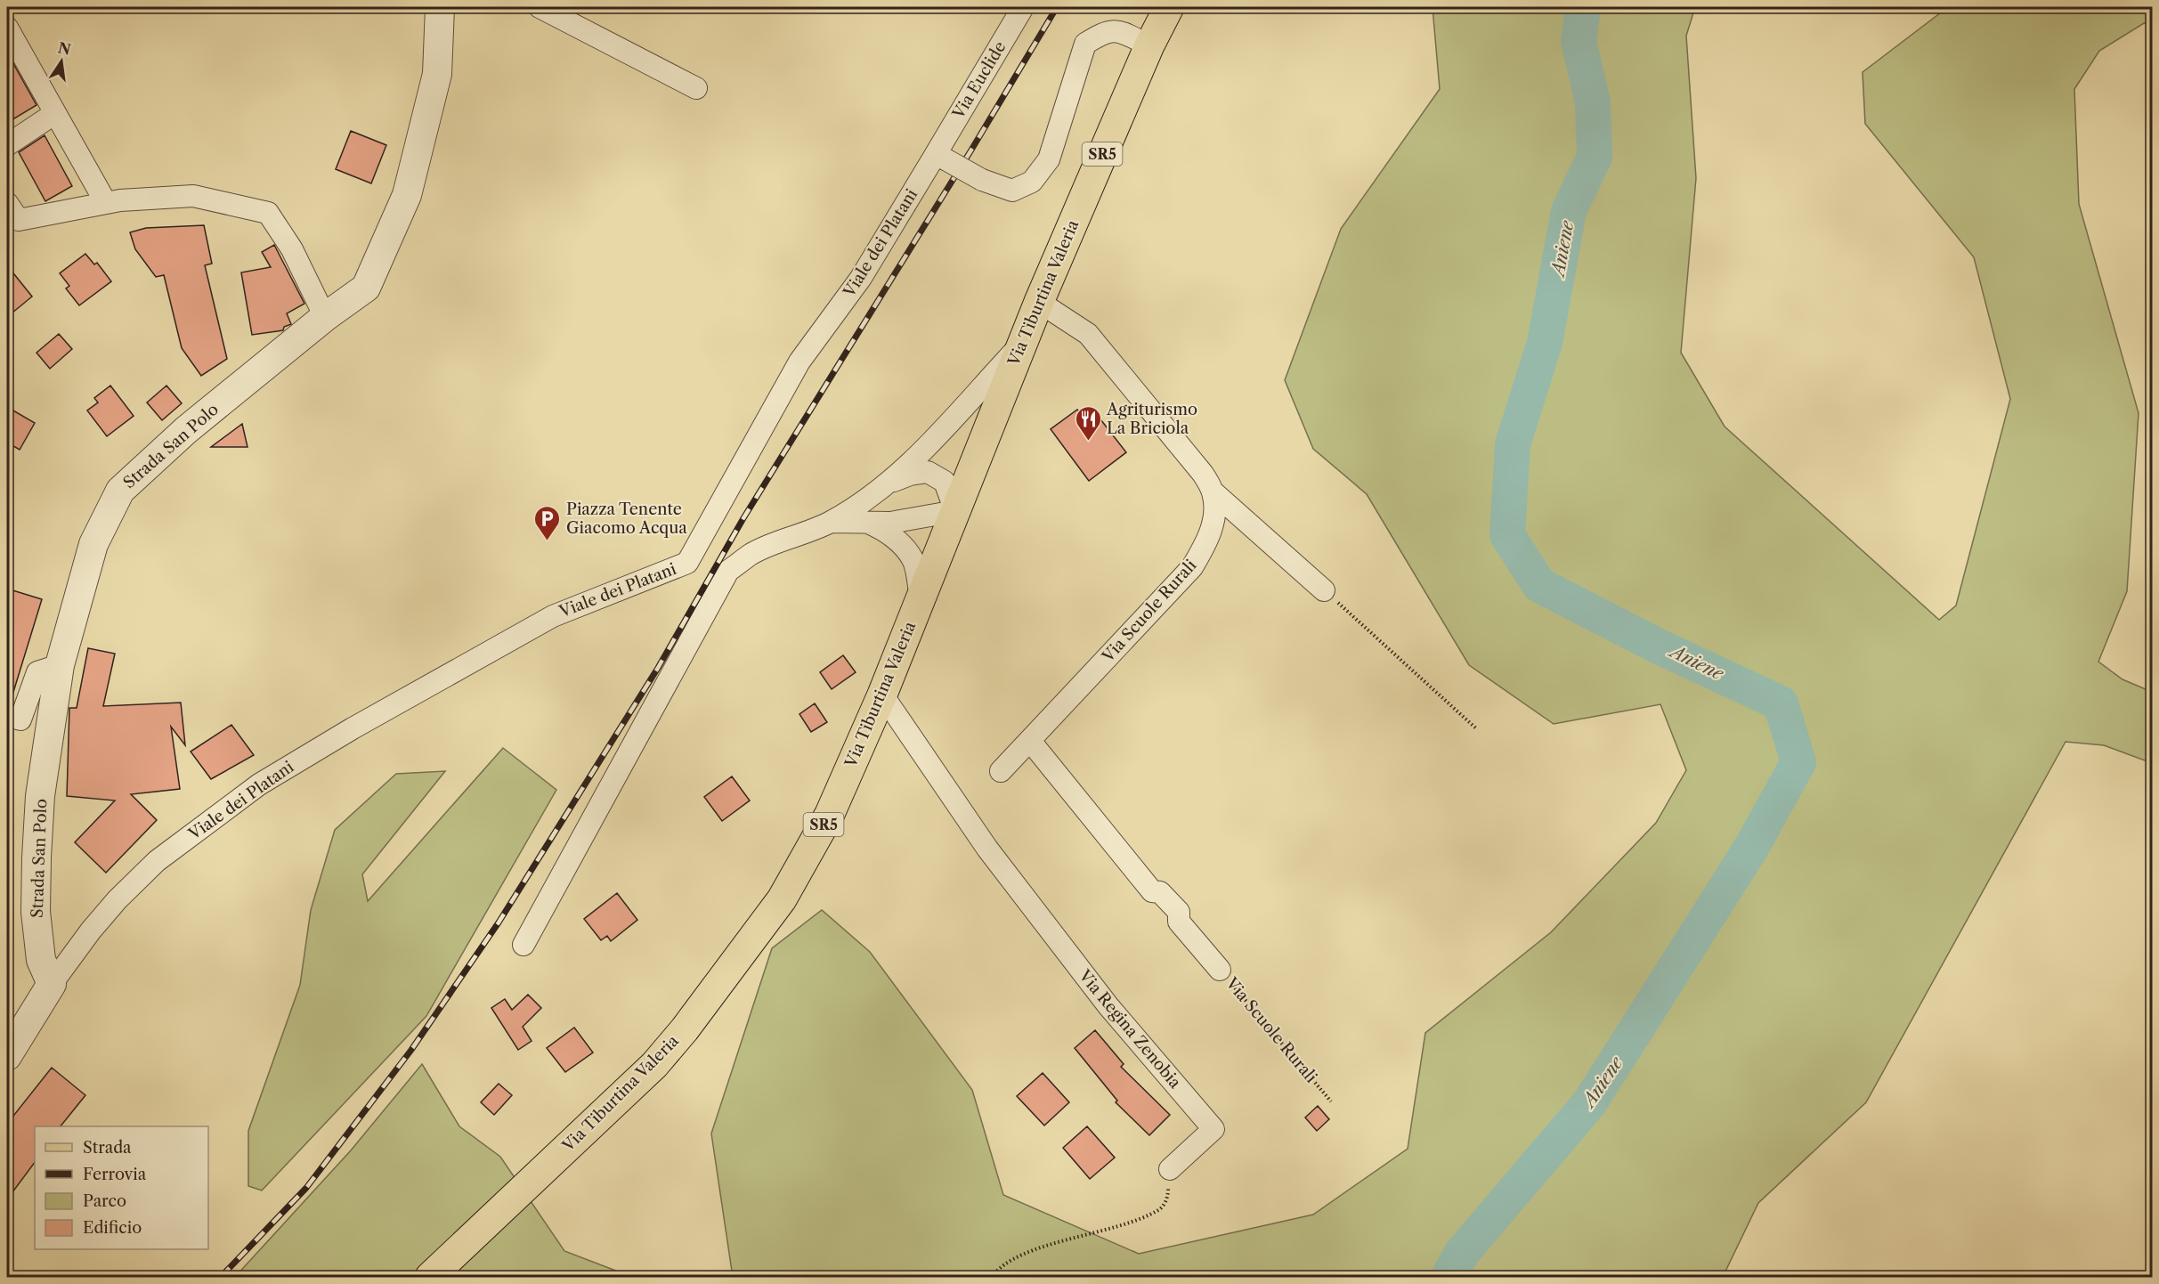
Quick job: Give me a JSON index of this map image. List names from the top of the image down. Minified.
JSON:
{"streets":{"main road":["SR5","Via Tiburtina Valeria"],"street":["Via Euclide","Viale dei Platani","Strada San Polo","Via Scuole Rurali","Via Regina Zenobia"]},"crossings":[["Via Euclide","Viale dei Platani"],["Viale dei Platani","Strada San Polo"],["Via Tiburtina Valeria","Via Scuole Rurali"],["Via Tiburtina Valeria","Via Regina Zenobia"]],"water":["Aniene"],"places":{"restaurant":["Agriturismo La Briciola"],"parking":["Piazza Tenente Giacomo Acqua"]},"legend":["Strada","Ferrovia","Parco","Edificio"],"north":"top"}
